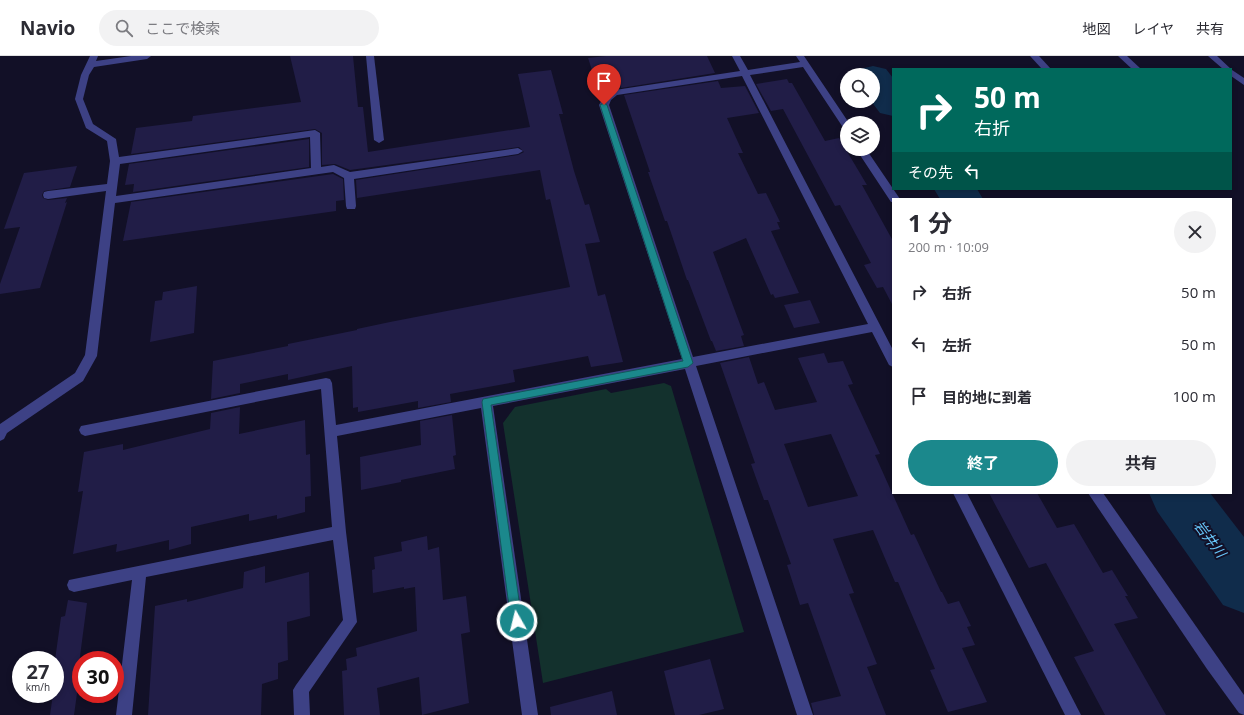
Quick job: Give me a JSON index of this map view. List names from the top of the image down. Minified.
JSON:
{"water":["岩井川"],"page":{"header":"Navio","search":"ここで検索","nav":["地図","レイヤ","共有"],"turn":["50 m","右折"],"then":"その先","heading":["1 分","200 m · 10:09"],"list":[{"name":"右折","value":"50 m"},{"name":"左折","value":"50 m"},{"name":"目的地に到着","value":"100 m"}],"buttons":["終了","共有"],"speed":"27 km/h","limit":"30"}}
